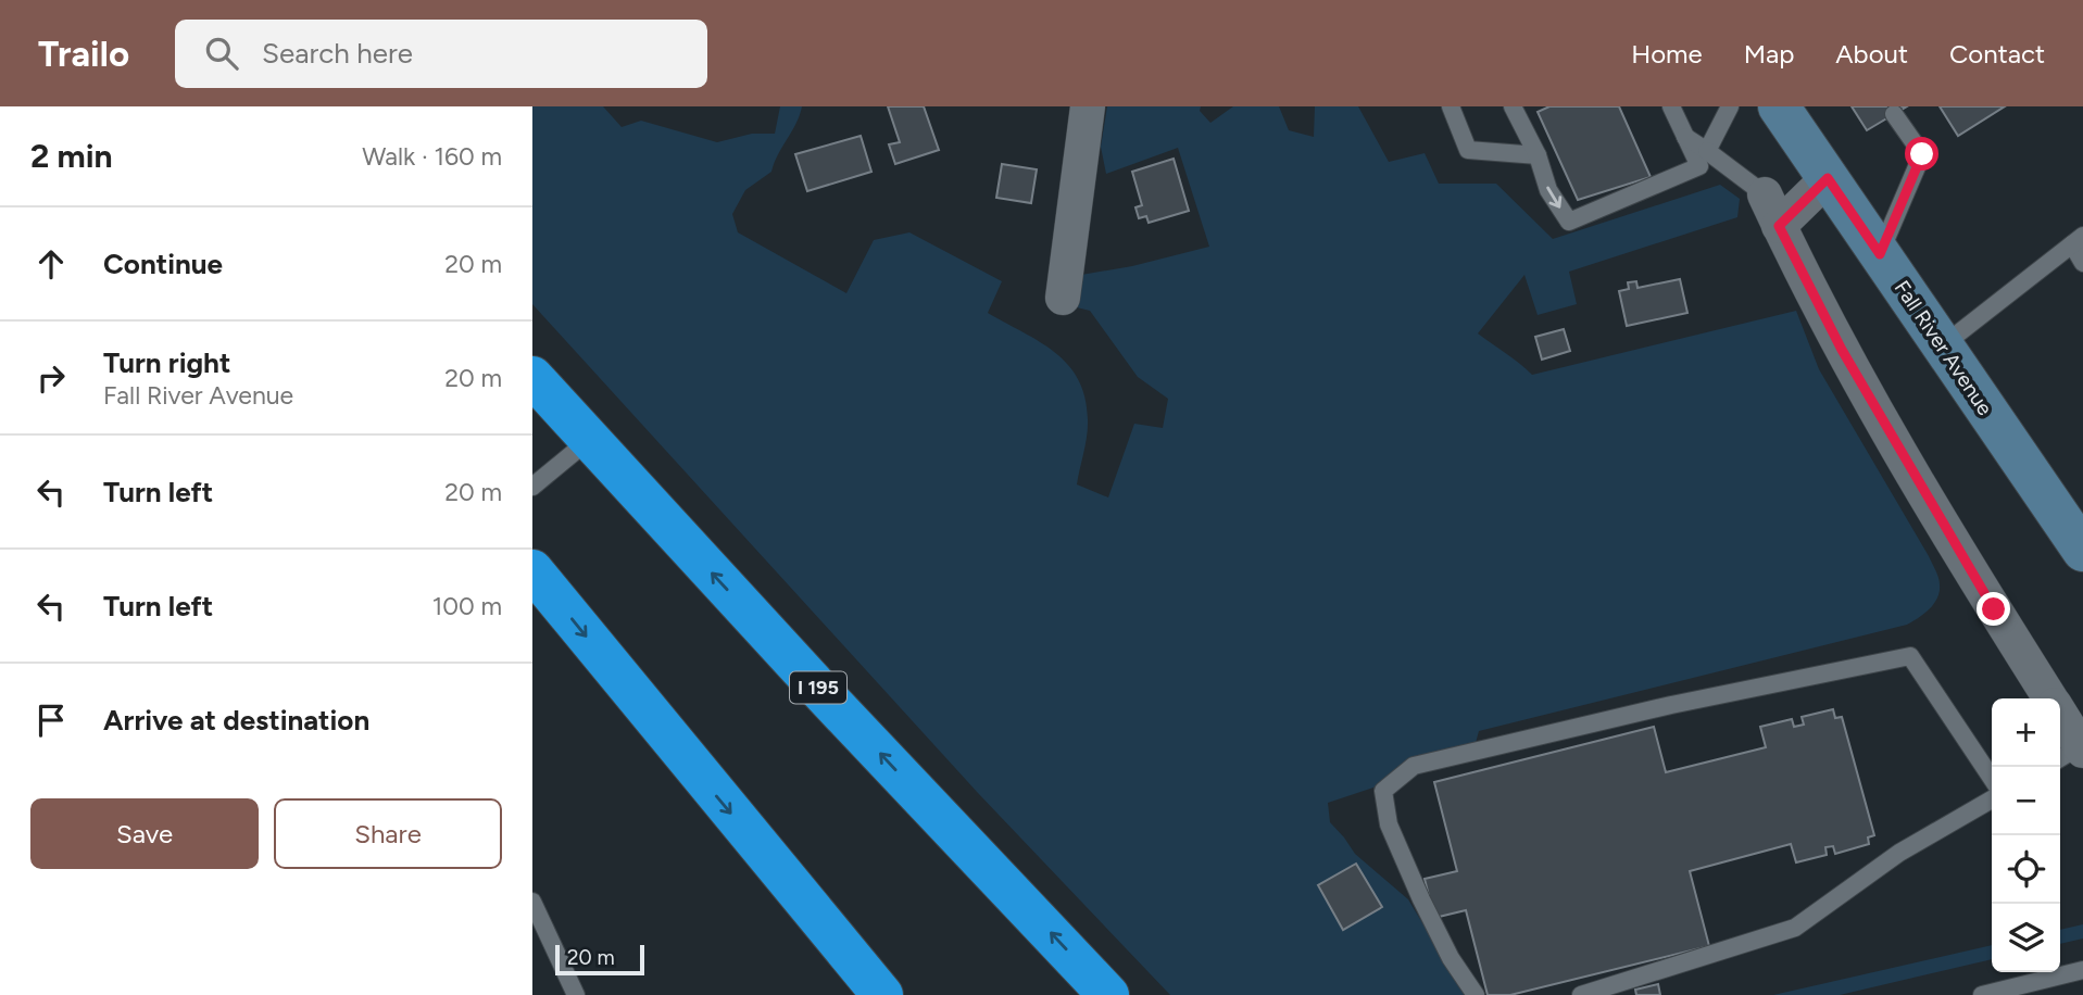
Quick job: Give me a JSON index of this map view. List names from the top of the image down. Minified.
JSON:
{"streets":{"highway":["I 195"],"main road":["Fall River Avenue"]},"scale_bar":"20 m","page":{"header":"Trailo","search":"Search here","nav":["Home","Map","About","Contact"],"heading":["2 min","Walk · 160 m"],"list":[["Continue","20 m"],["Turn right","Fall River Avenue","20 m"],["Turn left","20 m"],["Turn left","100 m"],"Arrive at destination"],"map_buttons":["+","−"],"buttons":["Save","Share"],"scale":"20 m"}}
